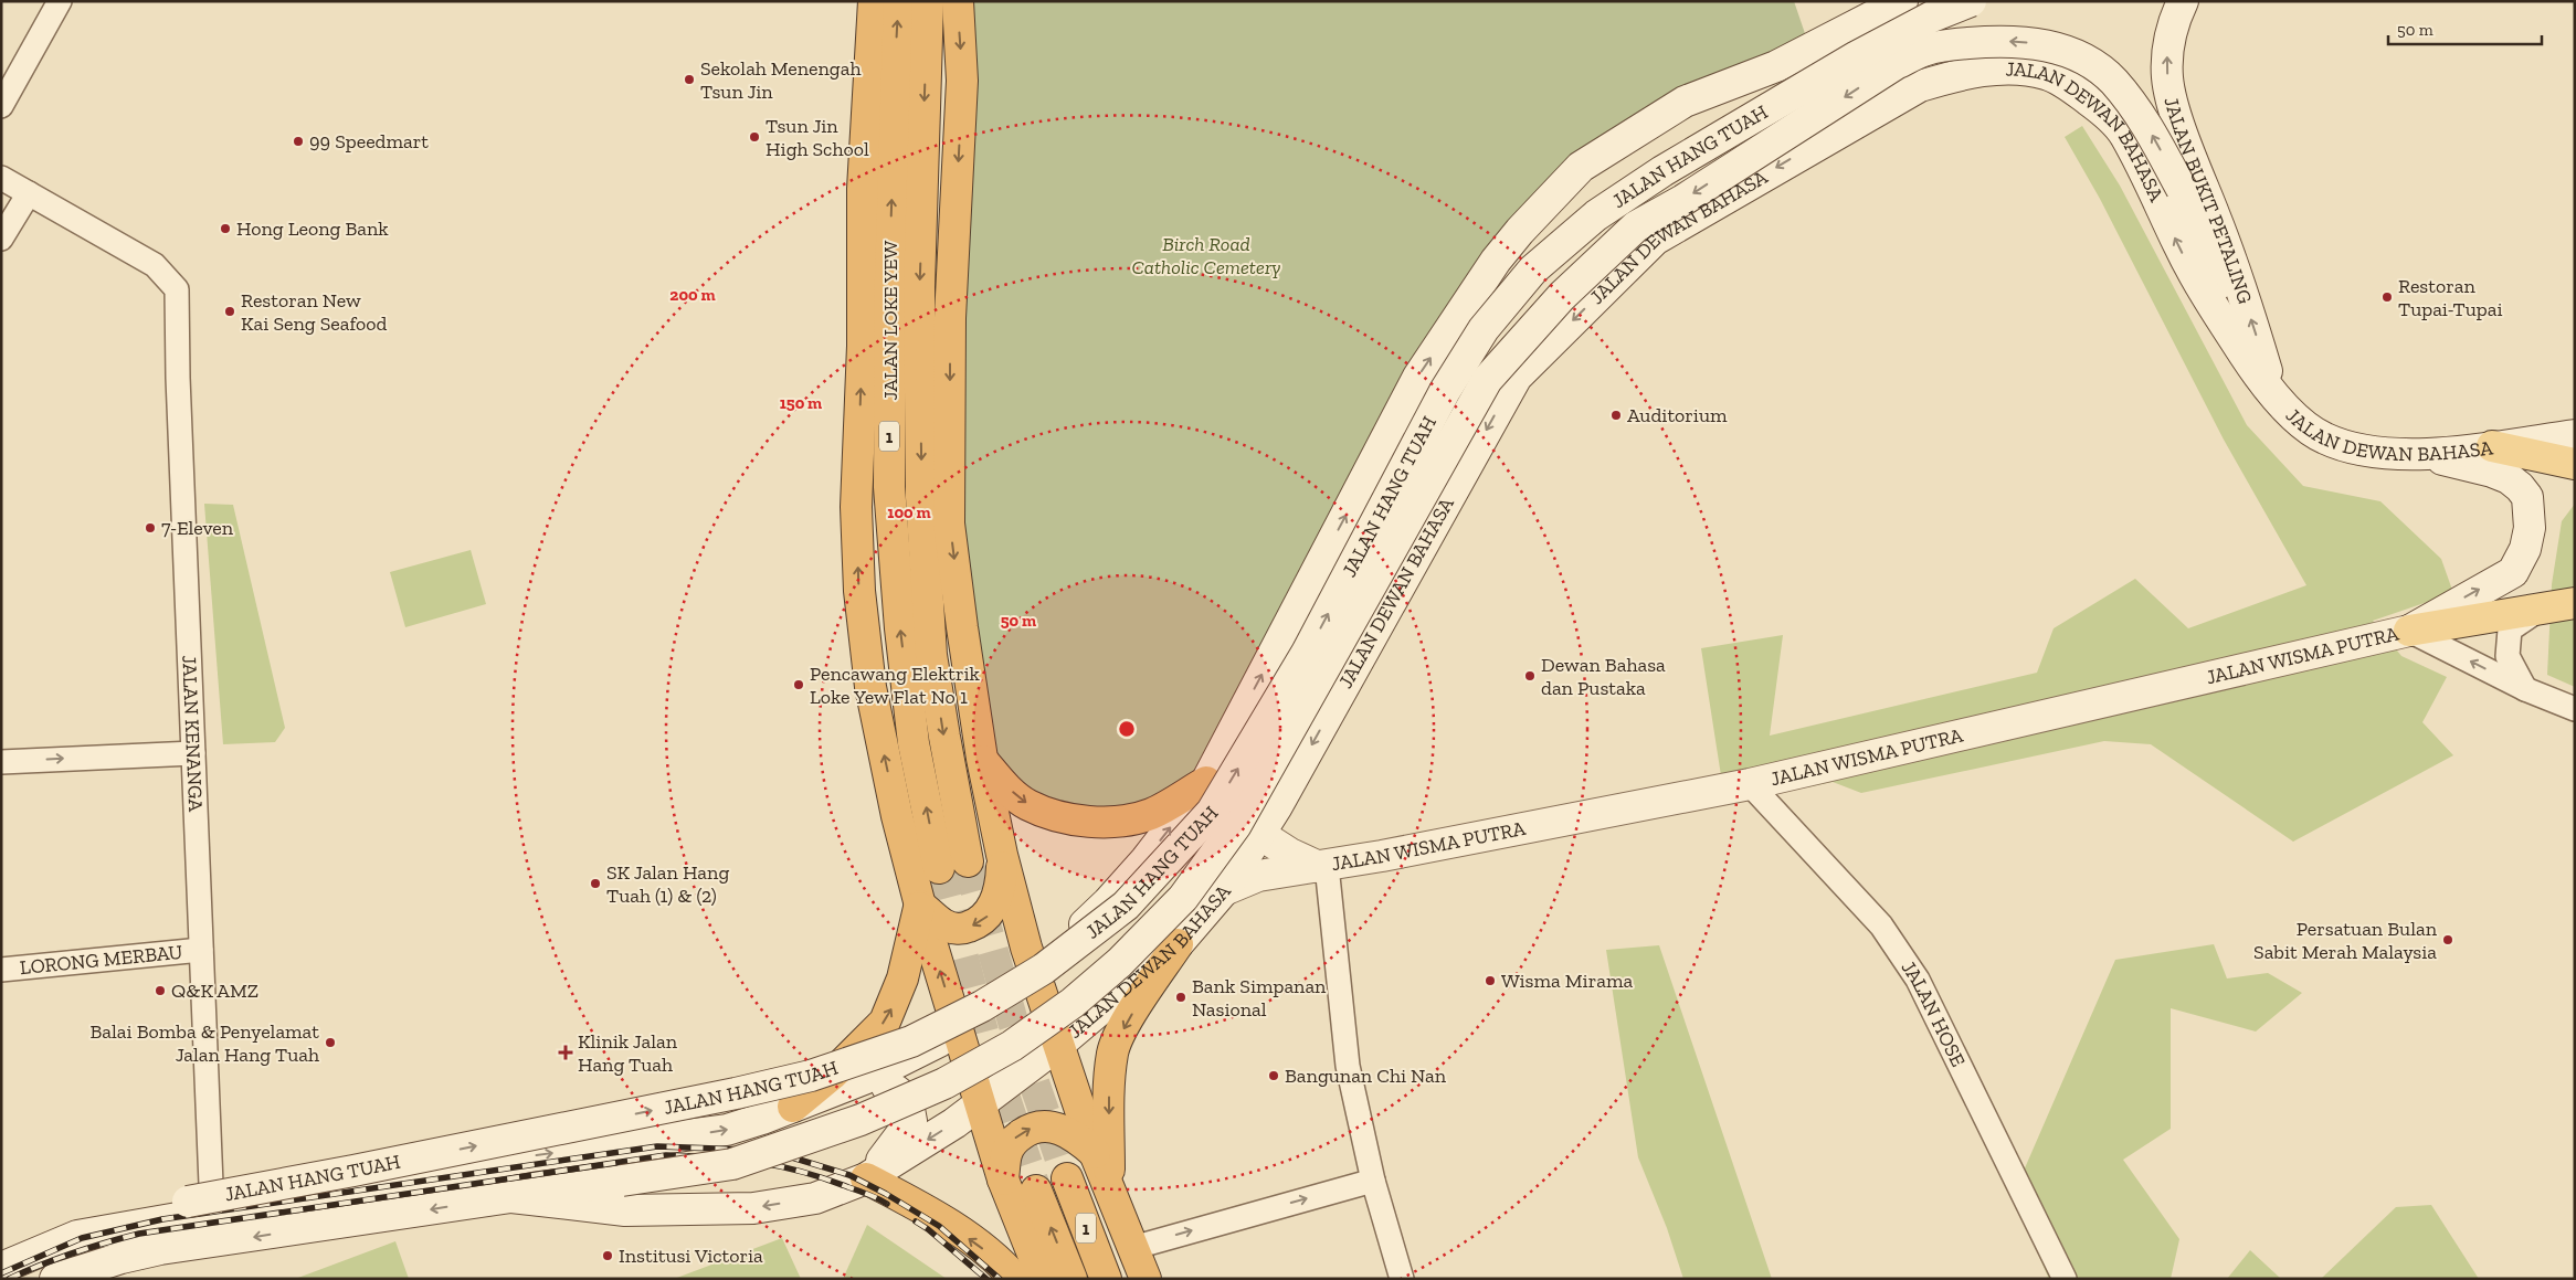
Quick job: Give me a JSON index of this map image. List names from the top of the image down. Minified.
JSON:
{"streets":{"highway":["JALAN LOKE YEW","1"],"main road":["JALAN DEWAN BAHASA","JALAN HANG TUAH","JALAN BUKIT PETALING","JALAN WISMA PUTRA"],"street":["JALAN KENANGA","LORONG MERBAU","JALAN HOSE"]},"crossings":[["JALAN DEWAN BAHASA","JALAN HANG TUAH"],["JALAN DEWAN BAHASA","JALAN BUKIT PETALING"],["JALAN DEWAN BAHASA","JALAN WISMA PUTRA"],["JALAN HANG TUAH","JALAN KENANGA"],["JALAN WISMA PUTRA","JALAN HOSE"],["JALAN KENANGA","LORONG MERBAU"]],"one_way":["JALAN BUKIT PETALING"],"parks":["Birch Road Catholic Cemetery"],"places":{"other":["Sekolah Menengah Tsun Jin","Tsun Jin High School","99 Speedmart","Hong Leong Bank","Restoran Tupai-Tupai","Restoran New Kai Seng Seafood","Auditorium","7-Eleven","Dewan Bahasa dan Pustaka","Pencawang Elektrik Loke Yew Flat No 1","SK Jalan Hang Tuah (1) & (2)","Persatuan Bulan Sabit Merah Malaysia","Wisma Mirama","Q&K AMZ","Bank Simpanan Nasional","Balai Bomba & Penyelamat Jalan Hang Tuah","Bangunan Chi Nan","Institusi Victoria"],"health":["Klinik Jalan Hang Tuah"]},"scale_bar":"50 m","rings":["200 m","150 m","100 m","50 m"]}
